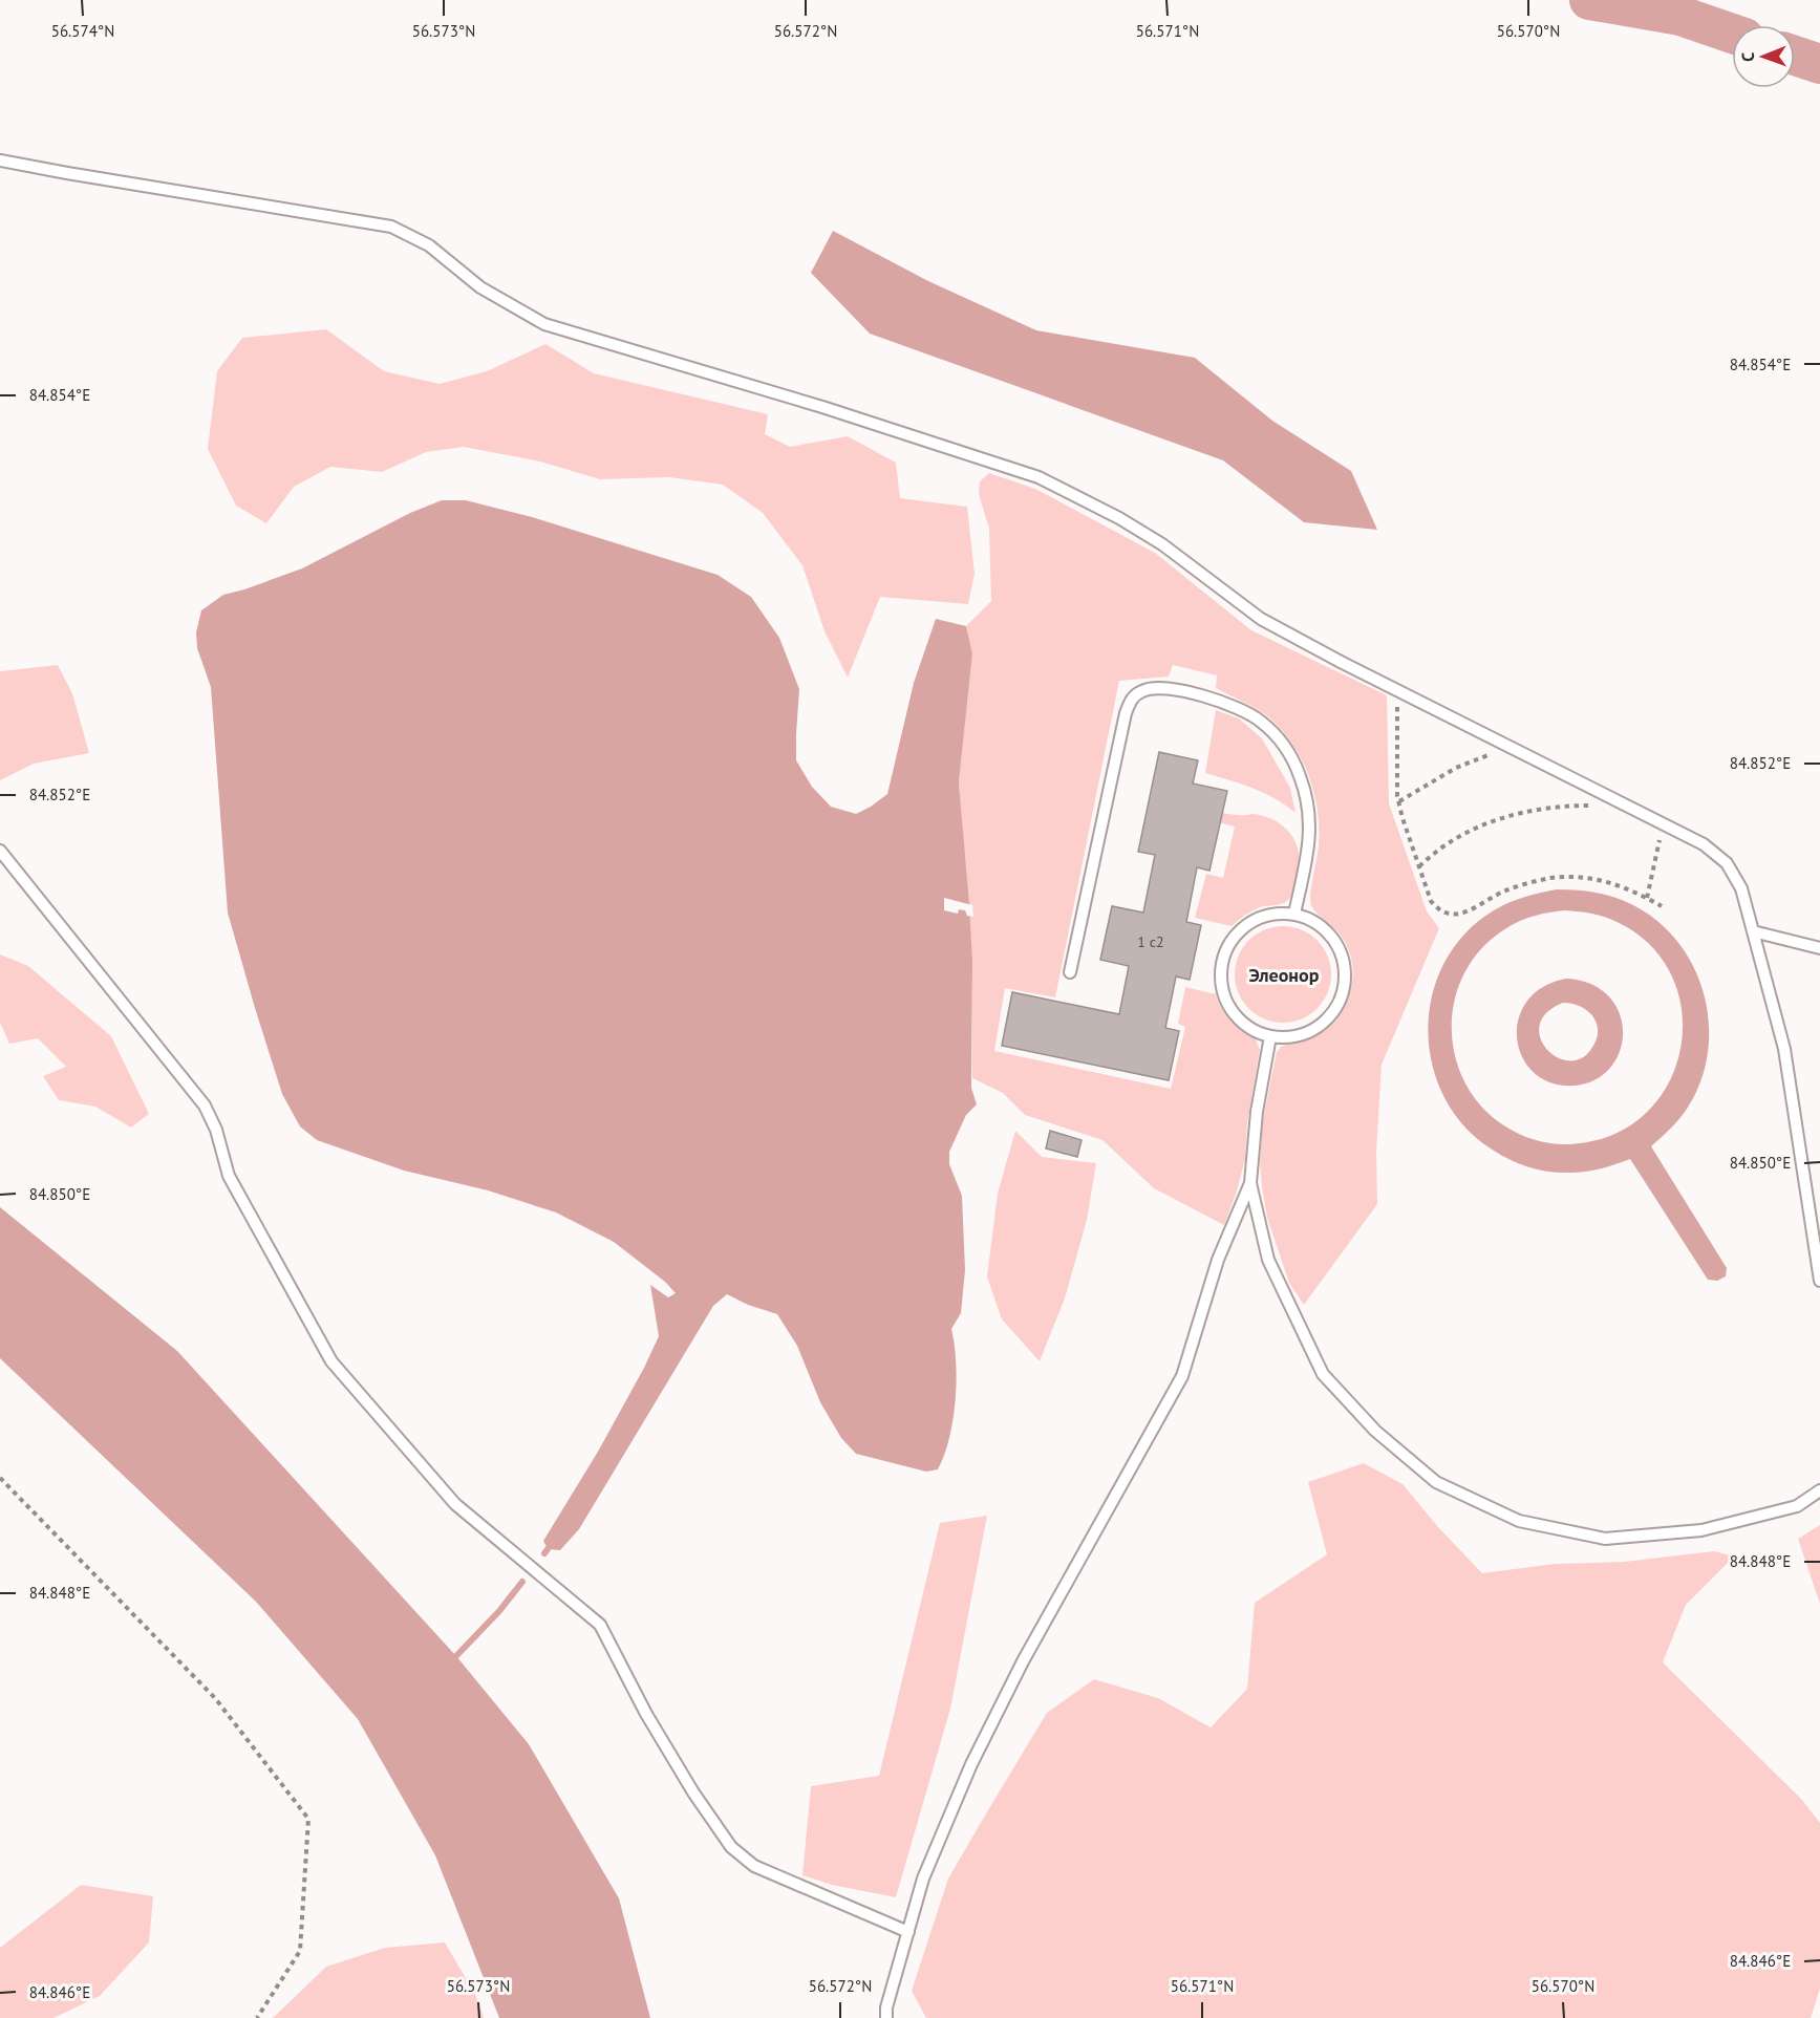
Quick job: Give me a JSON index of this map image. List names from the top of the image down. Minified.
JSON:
{"districts":["Элеонор"],"house_numbers":["1 с2"],"north":"left","coordinates":["56.574°N","56.573°N","56.572°N","56.571°N","56.570°N","84.854°E","84.852°E","84.850°E","84.848°E","84.846°E"]}
